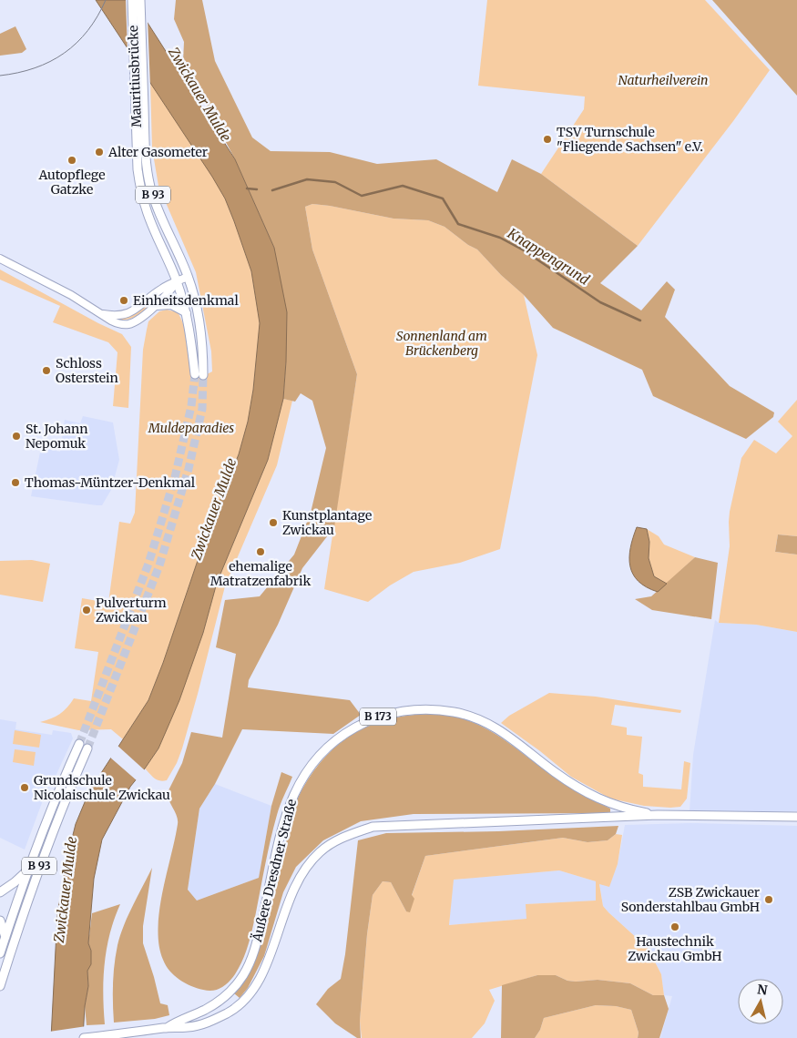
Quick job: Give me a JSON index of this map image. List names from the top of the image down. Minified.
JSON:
{"streets":{"main road":["Mauritiusbrücke","B 93","B 173","Äußere Dresdner Straße"]},"crossings":[["Mauritiusbrücke","B 93"]],"water":["Zwickauer Mulde","Knappengrund"],"parks":["Naturheilverein","Sonnenland am Brückenberg","Muldeparadies"],"places":["TSV Turnschule \"Fliegende Sachsen\" e.V.","Alter Gasometer","Autopflege Gatzke","Einheitsdenkmal","Schloss Osterstein","St. Johann Nepomuk","Thomas-Müntzer-Denkmal","Kunstplantage Zwickau","ehemalige Matratzenfabrik","Pulverturm Zwickau","Grundschule Nicolaischule Zwickau","ZSB Zwickauer Sonderstahlbau GmbH","Haustechnik Zwickau GmbH"],"north":"top"}
